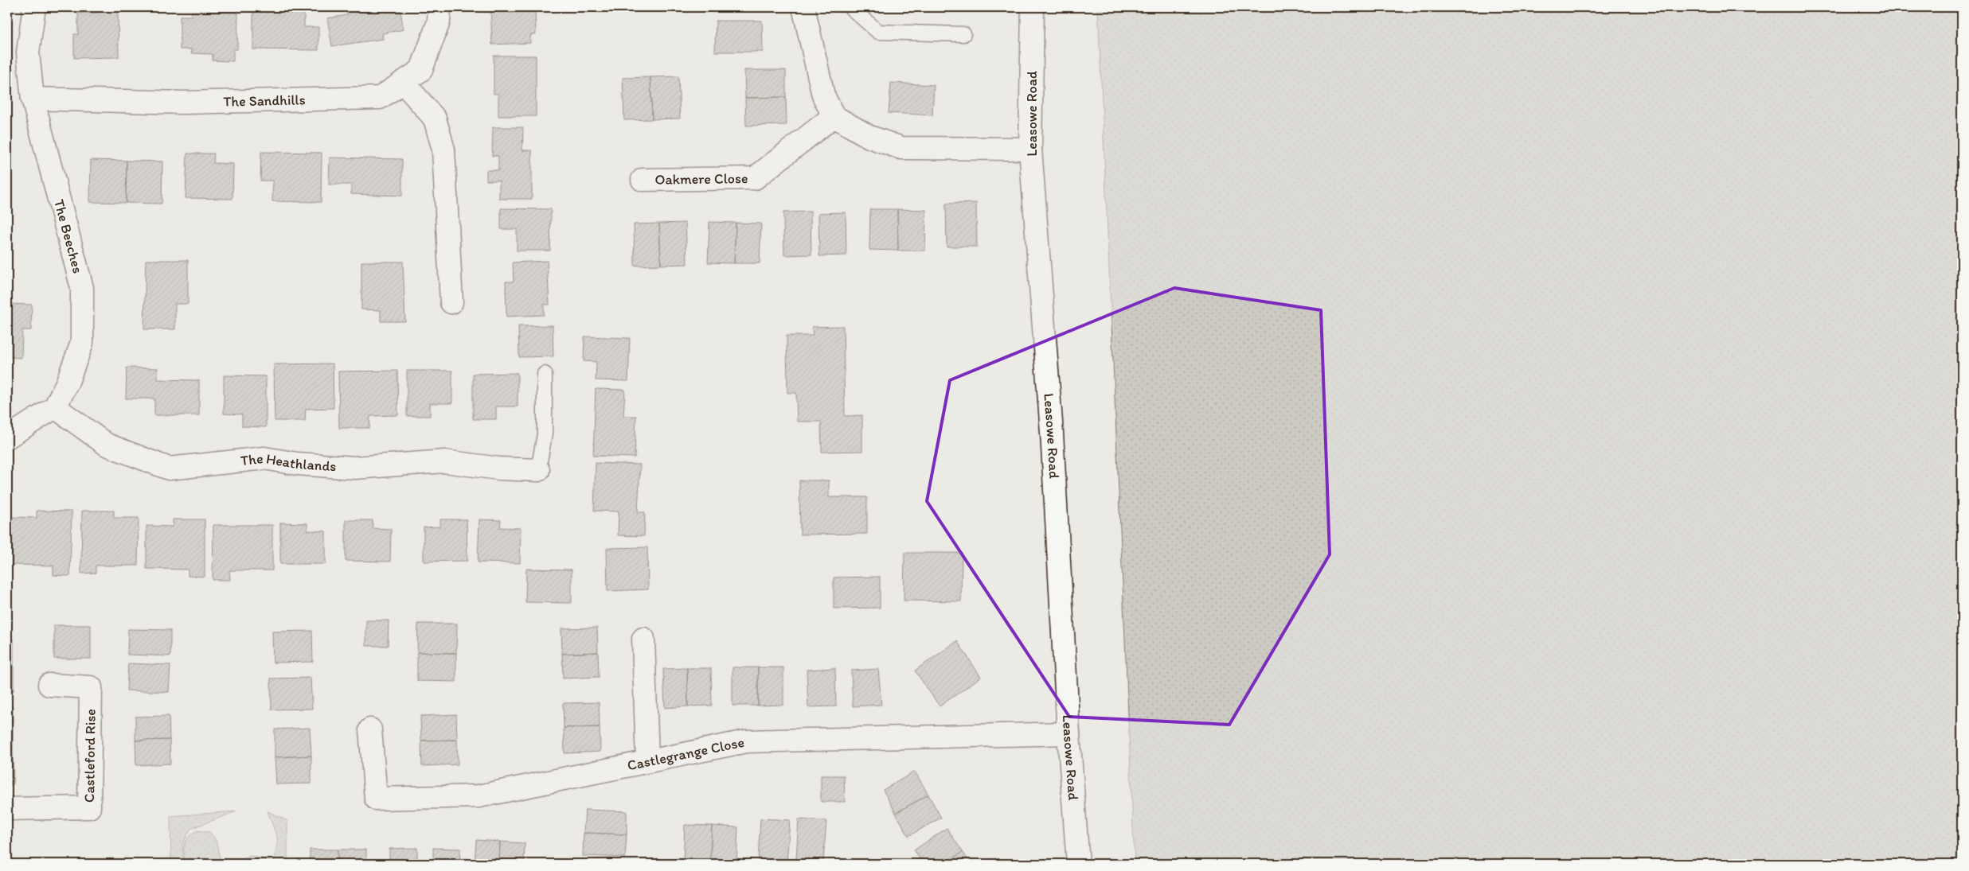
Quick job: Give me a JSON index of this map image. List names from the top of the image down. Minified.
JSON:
{"streets":{"street":["The Sandhills","Leasowe Road","Oakmere Close","The Beeches","The Heathlands","Castlegrange Close","Castleford Rise"]},"crossings":[["The Sandhills","The Beeches"],["Leasowe Road","Castlegrange Close"],["The Beeches","The Heathlands"]]}
